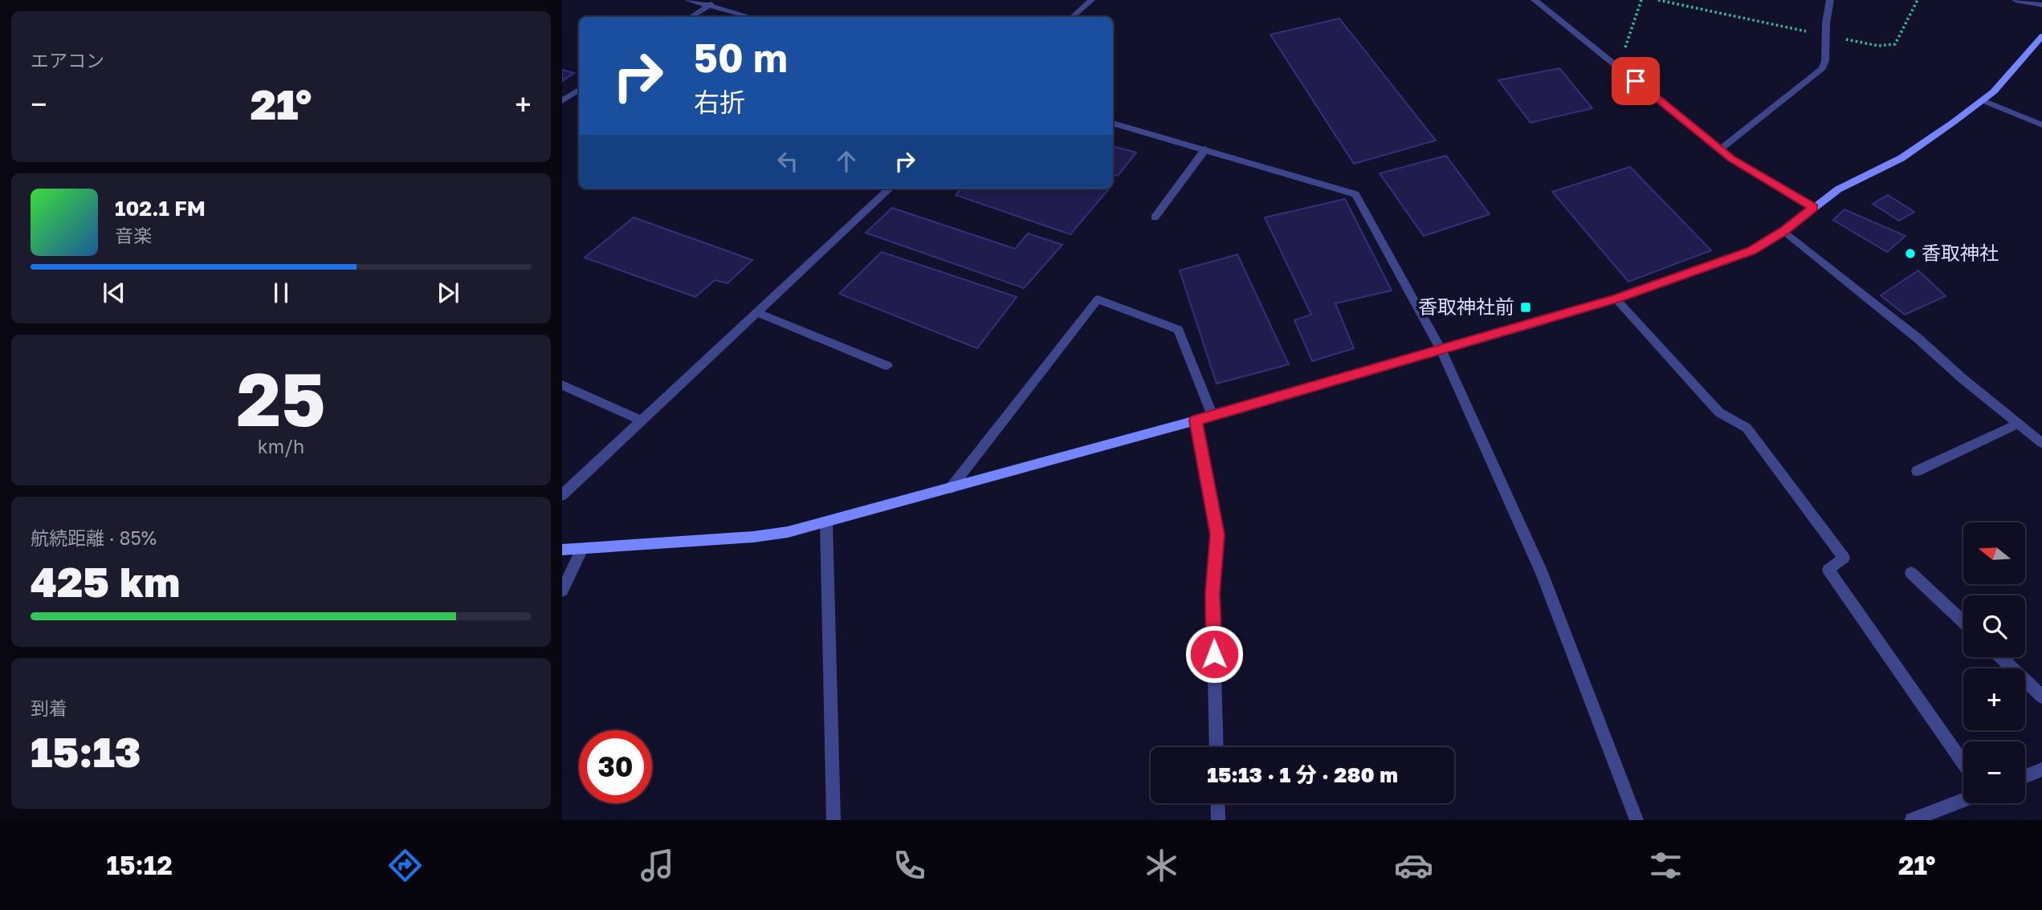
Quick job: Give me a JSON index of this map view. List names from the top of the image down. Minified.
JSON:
{"places":{"other":["香取神社"],"transit":["香取神社前"]},"north":"left","page":{"tile":["エアコン",["25","km/h"],["航続距離 · 85%","425 km"],["到着","15:13"]],"turn":["50 m","右折"],"heat":["−","21°","+"],"song":["102.1 FM","音楽"],"map_buttons":["+","−"],"limit":"30","trip":"15:13 · 1 分 · 280 m","tabs":["15:12","21°"]}}
